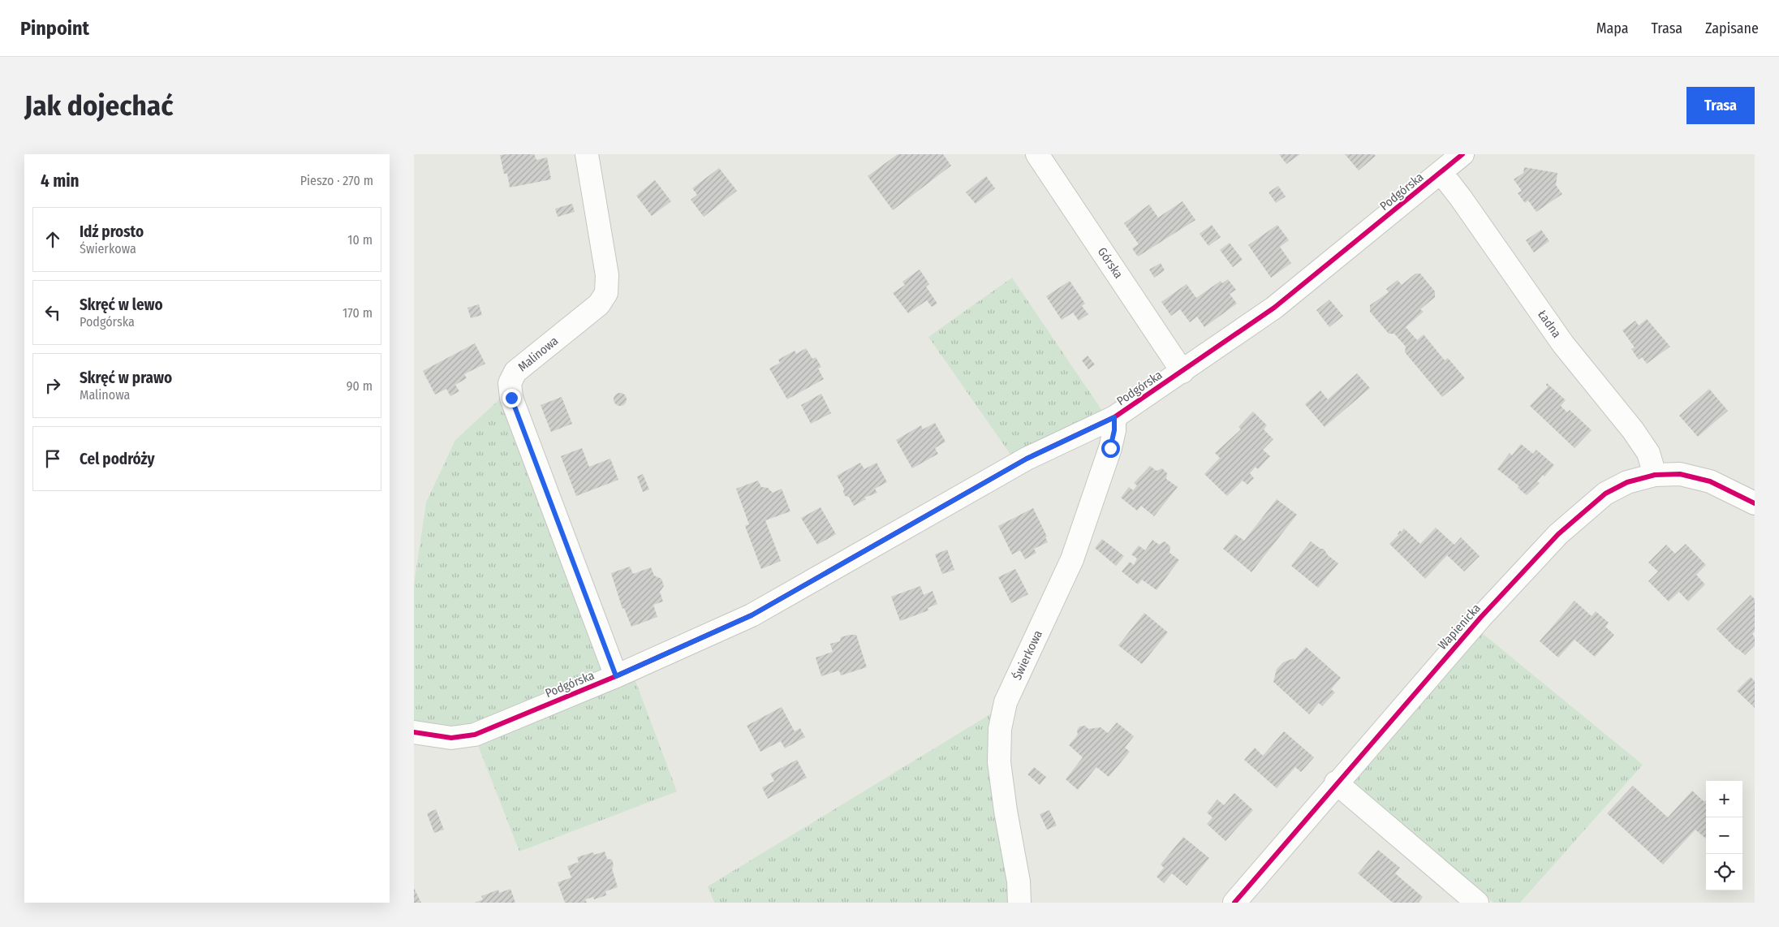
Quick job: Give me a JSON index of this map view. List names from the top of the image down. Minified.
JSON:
{"streets":{"street":["Podgórska","Górska","Ładna","Malinowa","Wapienicka","Świerkowa"]},"crossings":[["Podgórska","Górska"],["Podgórska","Ładna"],["Podgórska","Malinowa"],["Podgórska","Świerkowa"],["Ładna","Wapienicka"]],"page":{"header":"Pinpoint","nav":["Mapa","Trasa","Zapisane"],"buttons":"Trasa","title":"Jak dojechać","heading":["4 min","Pieszo · 270 m"],"list":[["Idź prosto","Świerkowa","10 m"],["Skręć w lewo","Podgórska","170 m"],["Skręć w prawo","Malinowa","90 m"],"Cel podróży"],"map_buttons":["+","−"]}}
